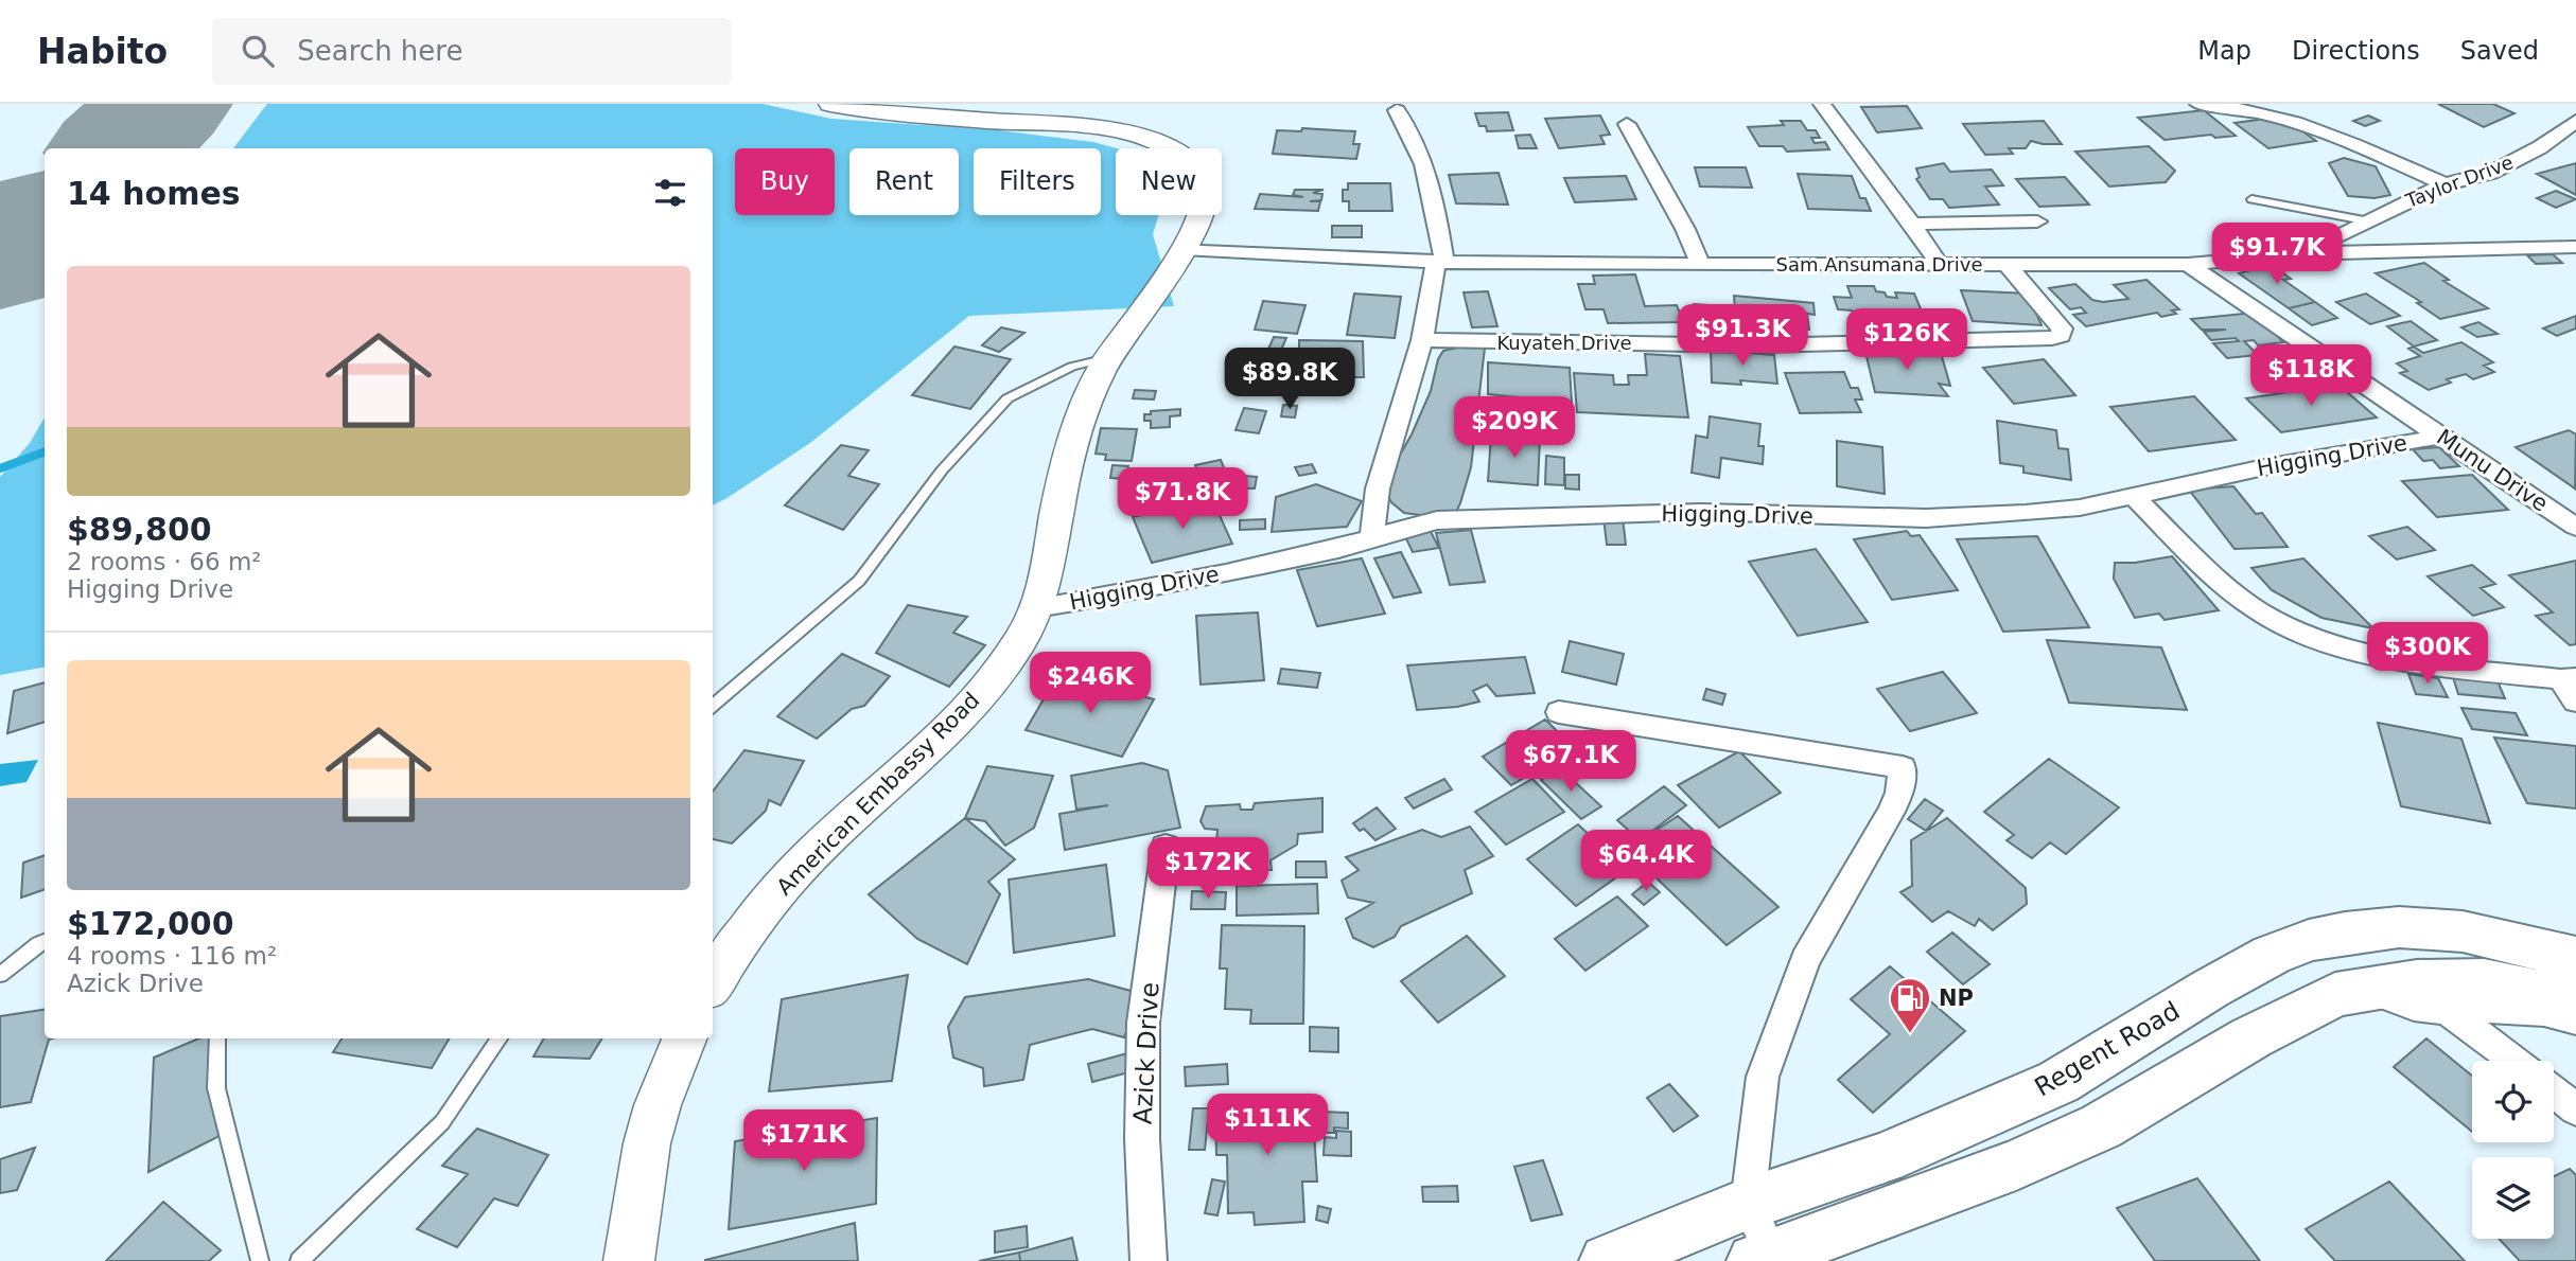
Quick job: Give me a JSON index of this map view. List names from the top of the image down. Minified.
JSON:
{"streets":{"main road":["Regent Road"],"street":["Taylor Drive","Sam Ansumana Drive","Kuyateh Drive","Higging Drive","Munu Drive","American Embassy Road","Azick Drive"]},"crossings":[["Taylor Drive","Sam Ansumana Drive"],["Sam Ansumana Drive","Kuyateh Drive"],["Sam Ansumana Drive","Munu Drive"],["Sam Ansumana Drive","American Embassy Road"],["Higging Drive","Munu Drive"],["Higging Drive","American Embassy Road"]],"places":{"fuel station":["NP"]},"page":{"header":"Habito","search":"Search here","nav":["Map","Directions","Saved"],"chip":["Buy","Rent","Filters","New"],"heading":"14 homes","price":["$91.7K","$91.3K","$126K","$118K","$89.8K","$209K","$71.8K","$300K","$246K","$67.1K","$64.4K","$172K","$111K","$171K"],"list":[{"name":"$89,800","note":"2 rooms · 66 m² · Higging Drive"},{"name":"$172,000","note":"4 rooms · 116 m² · Azick Drive"}]}}
